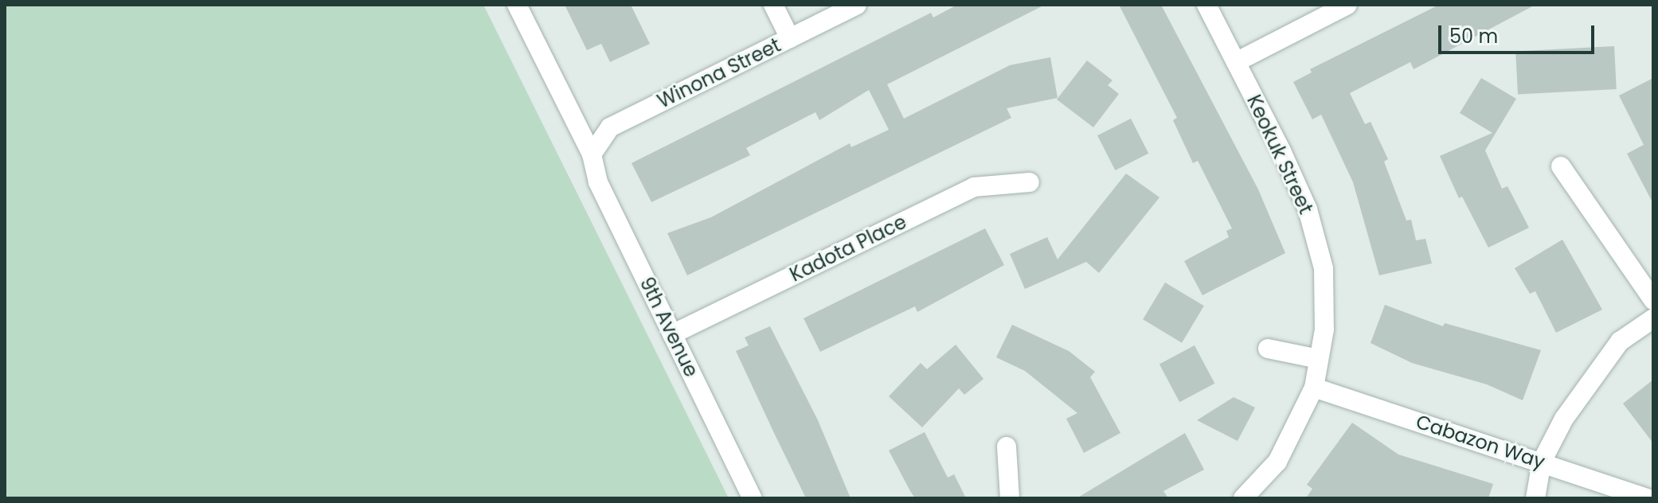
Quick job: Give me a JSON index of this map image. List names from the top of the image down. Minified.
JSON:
{"streets":{"street":["Winona Street","Keokuk Street","Kadota Place","9th Avenue","Cabazon Way"]},"crossings":[["Winona Street","9th Avenue"],["Keokuk Street","Cabazon Way"],["Kadota Place","9th Avenue"]],"scale_bar":"50 m"}
